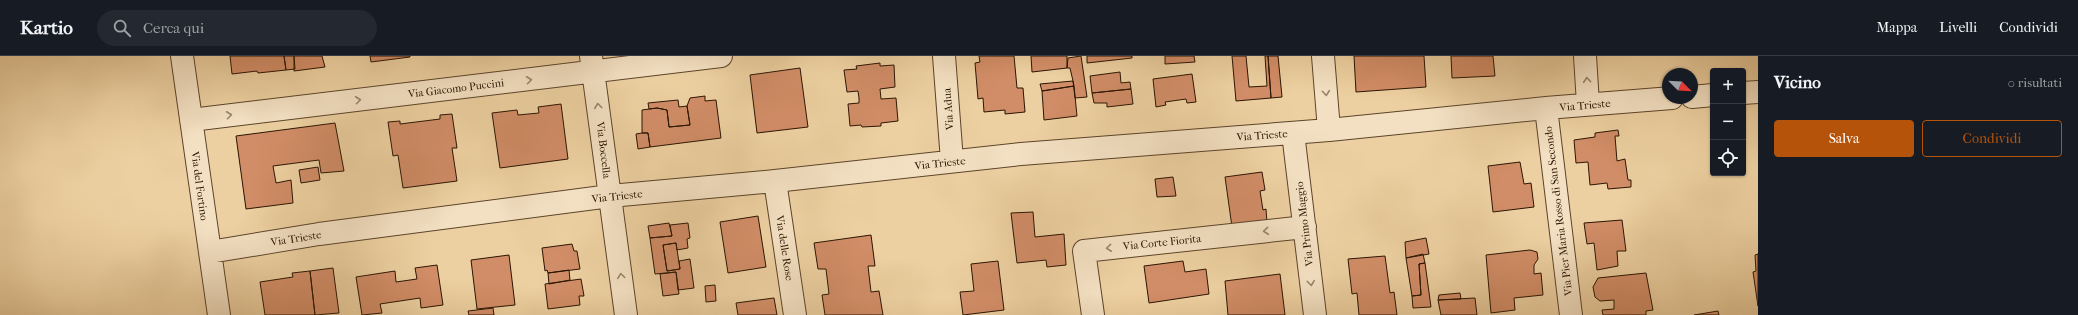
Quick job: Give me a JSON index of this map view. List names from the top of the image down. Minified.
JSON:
{"streets":{"street":["Via Giacomo Puccini","Via Trieste","Via Adua","Via Boccella","Via del Fortino","Via Pier Maria Rosso di San Secondo","Via Primo Maggio","Via Corte Fiorita","Via delle Rose"]},"crossings":[["Via Giacomo Puccini","Via Boccella"],["Via Giacomo Puccini","Via del Fortino"],["Via Trieste","Via Adua"],["Via Trieste","Via Boccella"],["Via Trieste","Via del Fortino"],["Via Trieste","Via Pier Maria Rosso di San Secondo"],["Via Trieste","Via Primo Maggio"],["Via Trieste","Via delle Rose"],["Via Primo Maggio","Via Corte Fiorita"]],"one_way":["Via Giacomo Puccini","Via Boccella","Via Primo Maggio"],"north":"bottom right","page":{"header":"Kartio","search":"Cerca qui","nav":["Mappa","Livelli","Condividi"],"heading":["Vicino","0 risultati"],"map_buttons":["+","−"],"buttons":["Salva","Condividi"]}}
